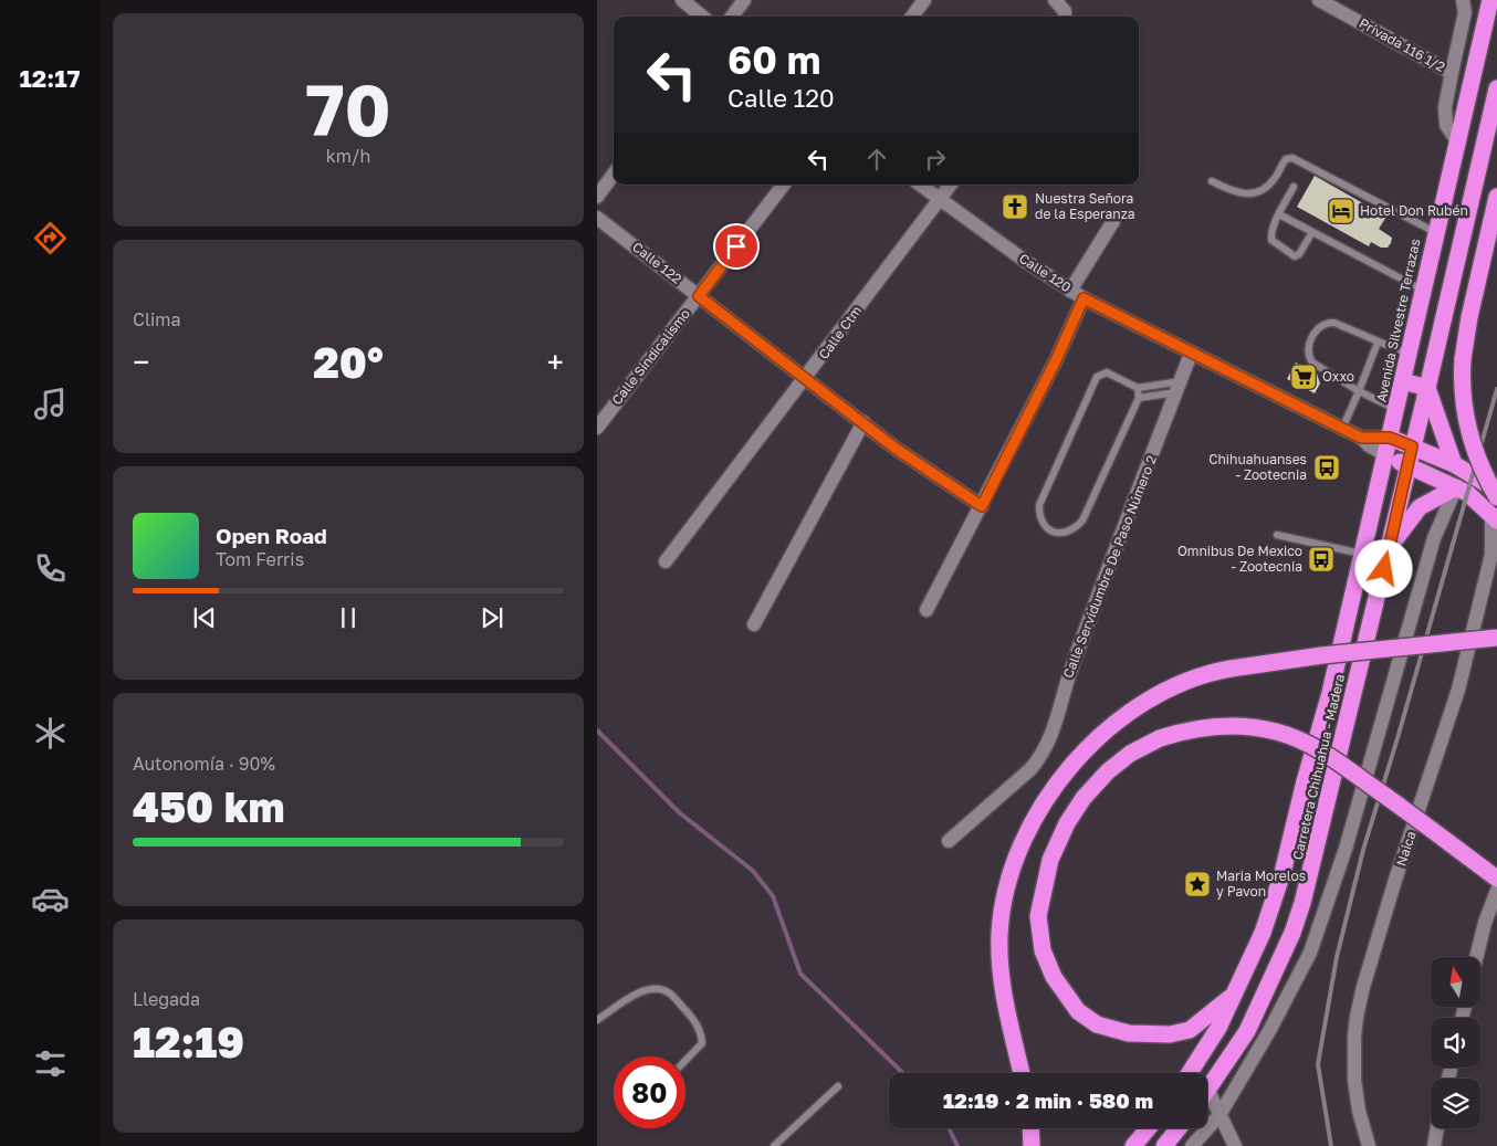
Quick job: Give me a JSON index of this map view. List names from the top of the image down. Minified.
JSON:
{"streets":{"highway":["Avenida Silvestre Terrazas","Carretera Chihuahua - Madera"],"street":["Privada 116 1/2","Calle 122","Calle 120","Calle Ctm","Calle Sindicalismo","Calle Servidumbre De Paso Número 2","Naica"]},"crossings":[["Privada 116 1/2","Avenida Silvestre Terrazas"],["Calle 122","Calle Ctm"],["Calle 122","Calle Sindicalismo"],["Calle 120","Avenida Silvestre Terrazas"],["Calle 120","Calle Ctm"],["Calle 120","Calle Servidumbre De Paso Número 2"],["Calle 120","Carretera Chihuahua - Madera"],["Avenida Silvestre Terrazas","Carretera Chihuahua - Madera"]],"places":{"church":["Nuestra Señora de la Esperanza"],"hotel":["Hotel Don Rubén"],"supermarket":["Oxxo"],"bus stop":["Chihuahuanses - Zootecnia","Omnibus De Mexico - Zootecnia"],"place":["Maria Morelos y Pavon"]},"north":"top","page":{"tabs":"12:17","tile":[["70","km/h"],"Clima",["Autonomía · 90%","450 km"],["Llegada","12:19"]],"turn":["60 m","Calle 120"],"heat":["−","20°","+"],"song":["Open Road","Tom Ferris"],"limit":"80","trip":"12:19 · 2 min · 580 m"}}
